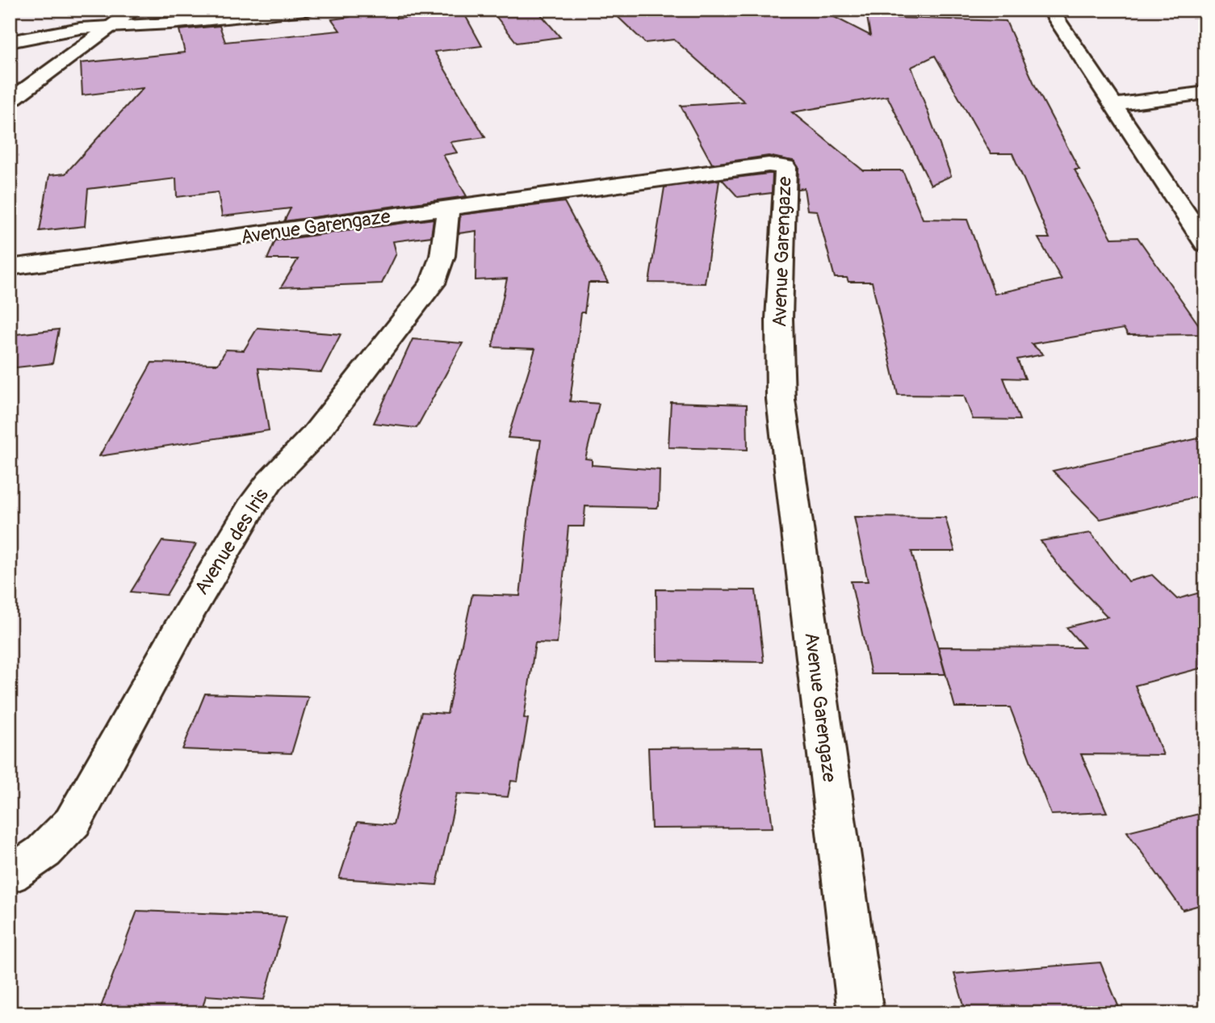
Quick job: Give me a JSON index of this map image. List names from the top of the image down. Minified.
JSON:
{"streets":{"street":["Avenue Garengaze","Avenue des Iris"]},"crossings":[["Avenue Garengaze","Avenue des Iris"]]}
